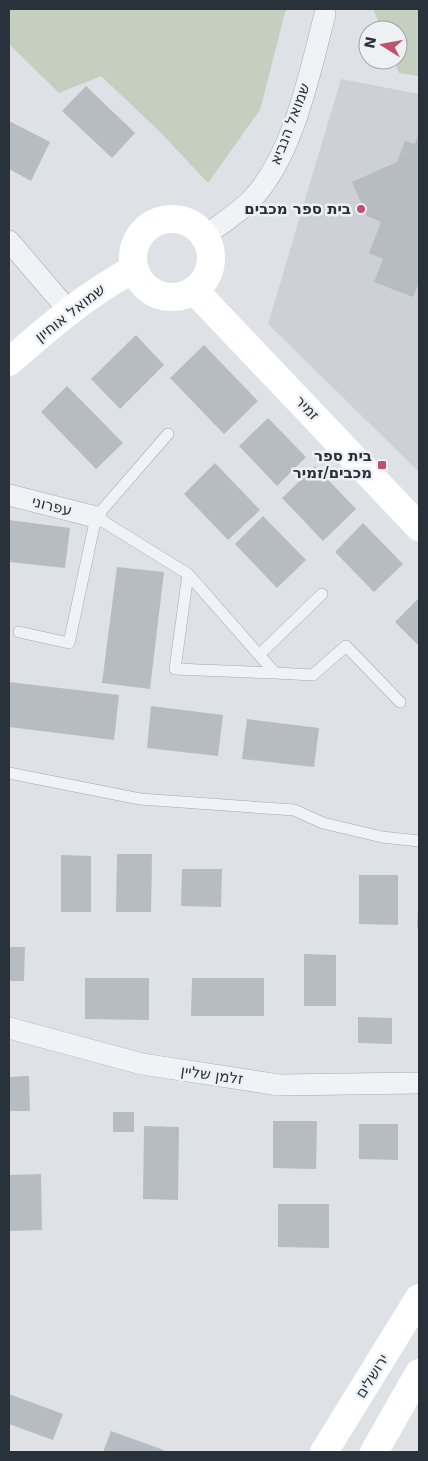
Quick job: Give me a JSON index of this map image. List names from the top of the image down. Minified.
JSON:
{"streets":{"street":["שמואל הנביא","שמואל אוחיון","זמיר","עפרוני","זלמן שליין","ירושלים"]},"crossings":[["שמואל הנביא","שמואל אוחיון"],["שמואל הנביא","זמיר"],["שמואל אוחיון","זמיר"]],"places":{"other":["בית ספר מכבים"],"transit":["בית ספר מכבים/זמיר"]},"north":"left"}
